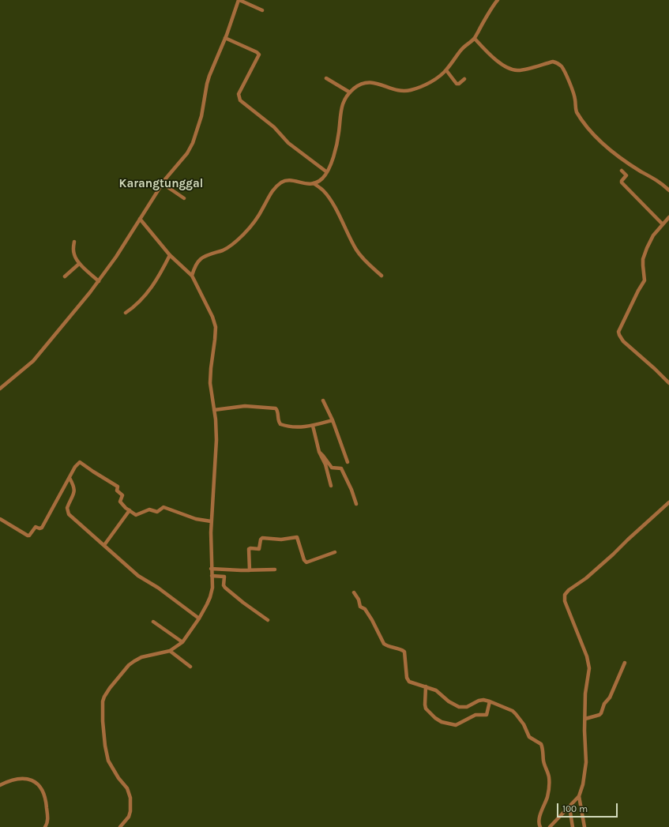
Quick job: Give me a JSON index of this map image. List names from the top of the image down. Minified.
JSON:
{"districts":["Karangtunggal"],"scale_bar":"100 m"}
